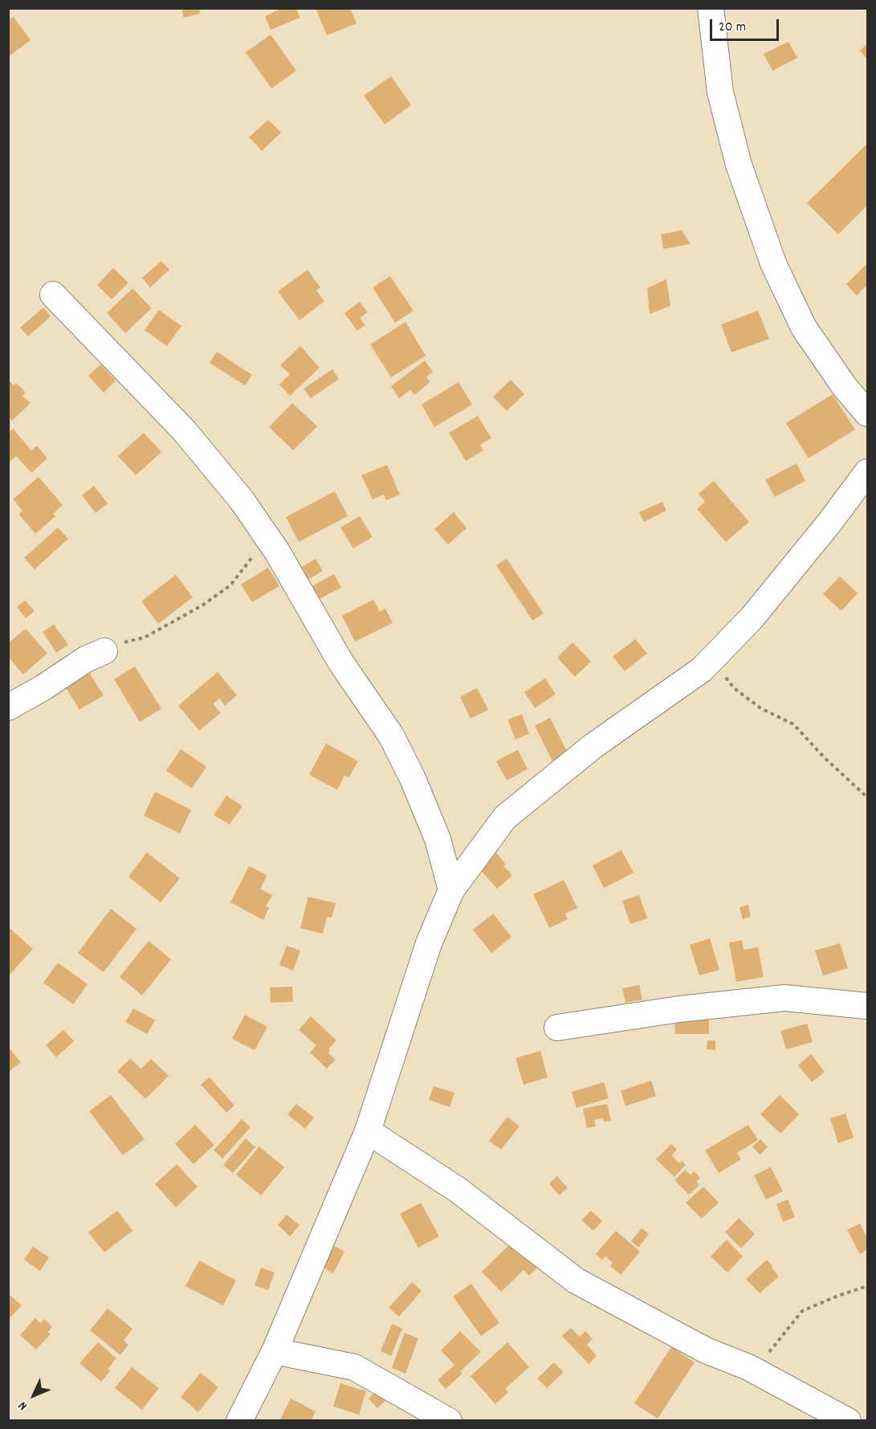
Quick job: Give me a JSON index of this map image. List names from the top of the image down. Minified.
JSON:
{"scale_bar":"20 m","north":"bottom left"}
